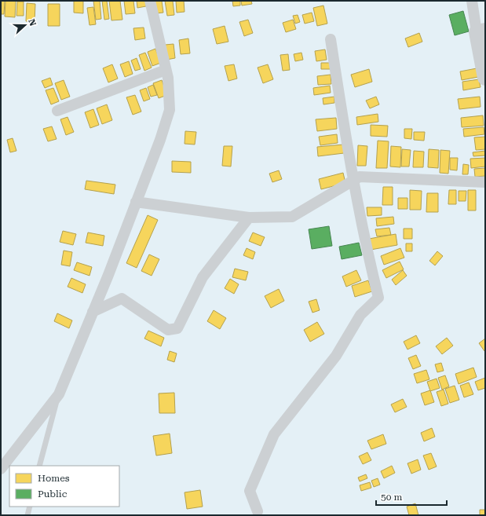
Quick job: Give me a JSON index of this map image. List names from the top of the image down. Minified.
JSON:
{"legend":["Homes","Public"],"scale_bar":"50 m","north":"right"}
